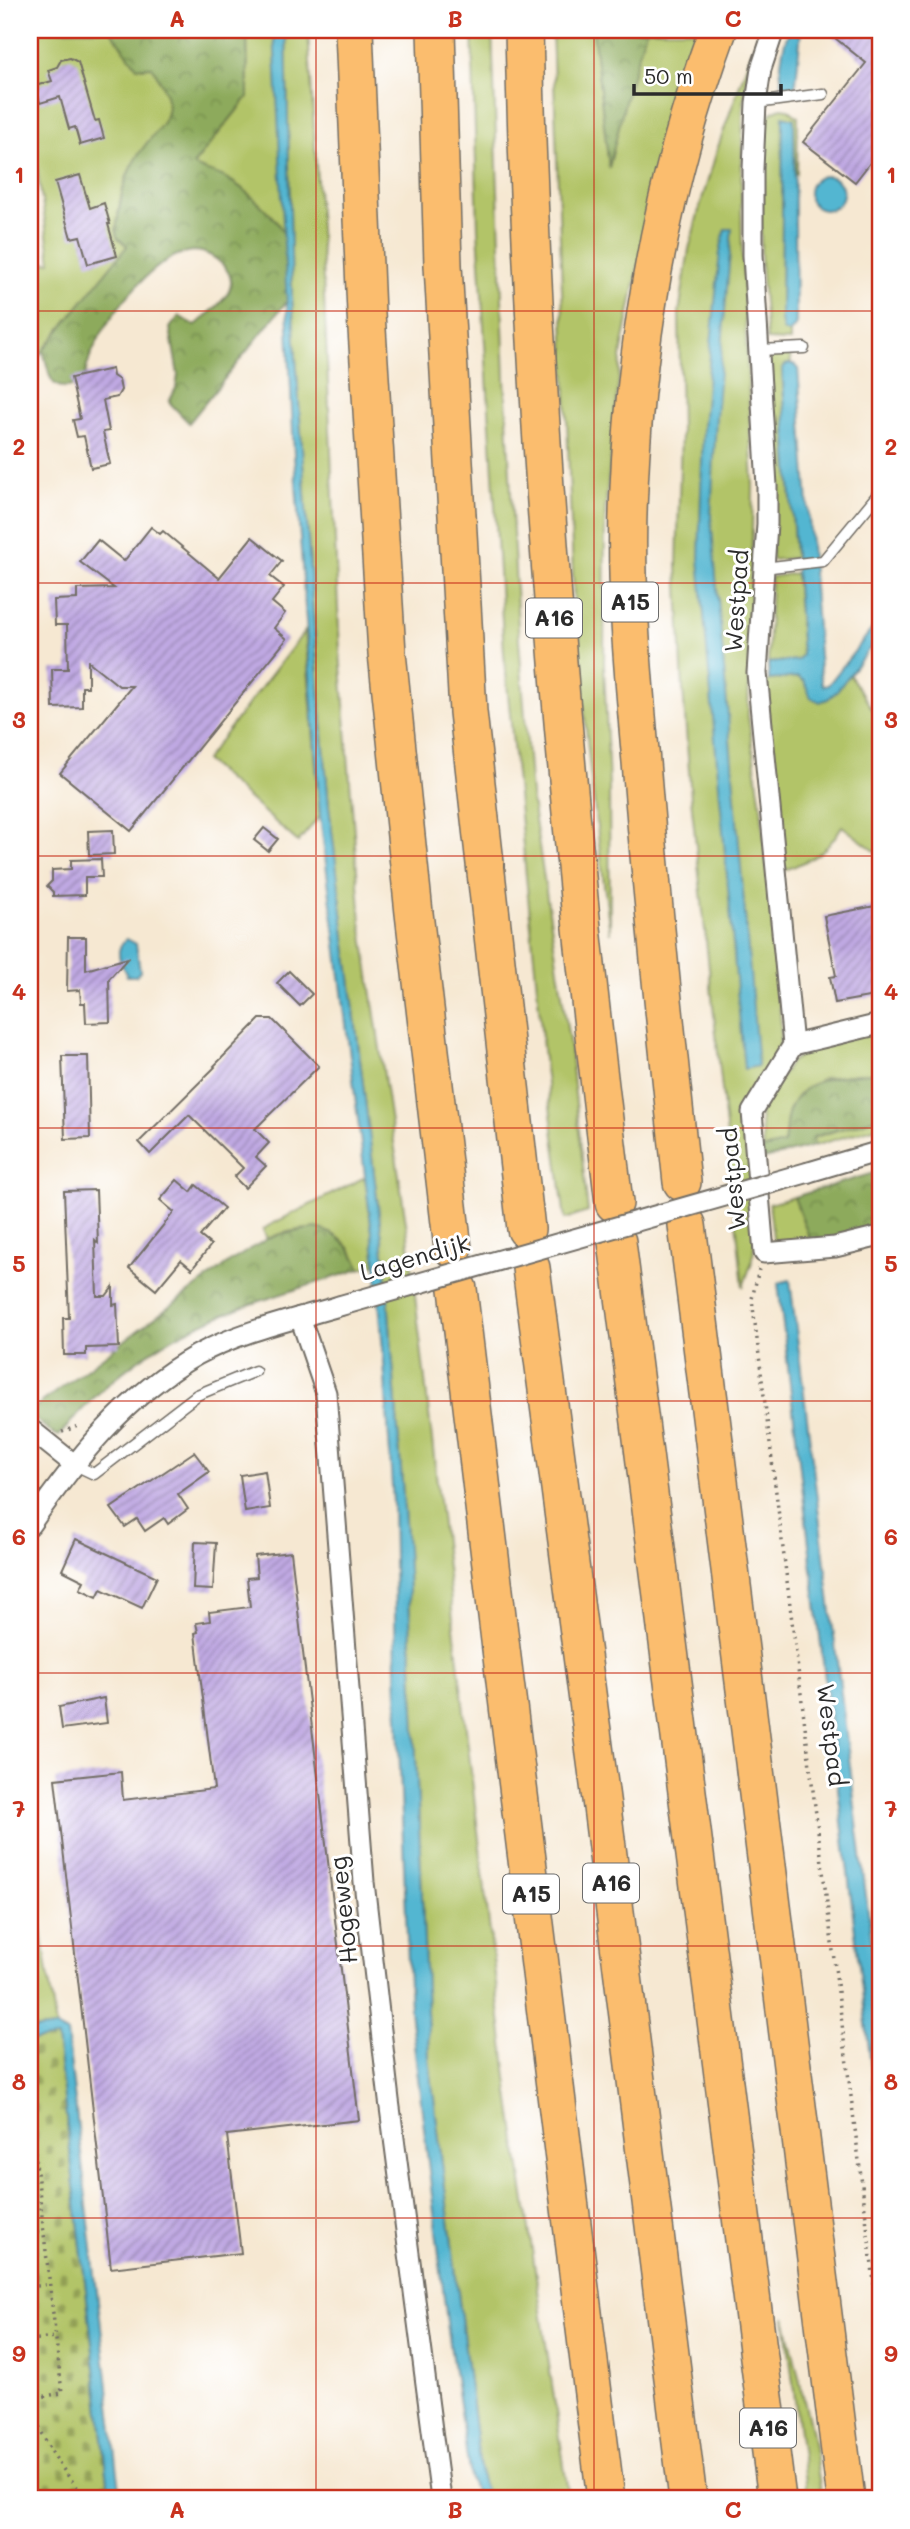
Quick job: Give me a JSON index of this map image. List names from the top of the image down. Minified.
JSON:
{"streets":{"highway":["A15","A16"],"street":["Westpad","Lagendijk","Hogeweg"]},"crossings":[["Lagendijk","Hogeweg"]],"scale_bar":"50 m","grid":{"columns":["A","B","C"],"rows":["1","2","3","4","5","6","7","8","9"]}}
